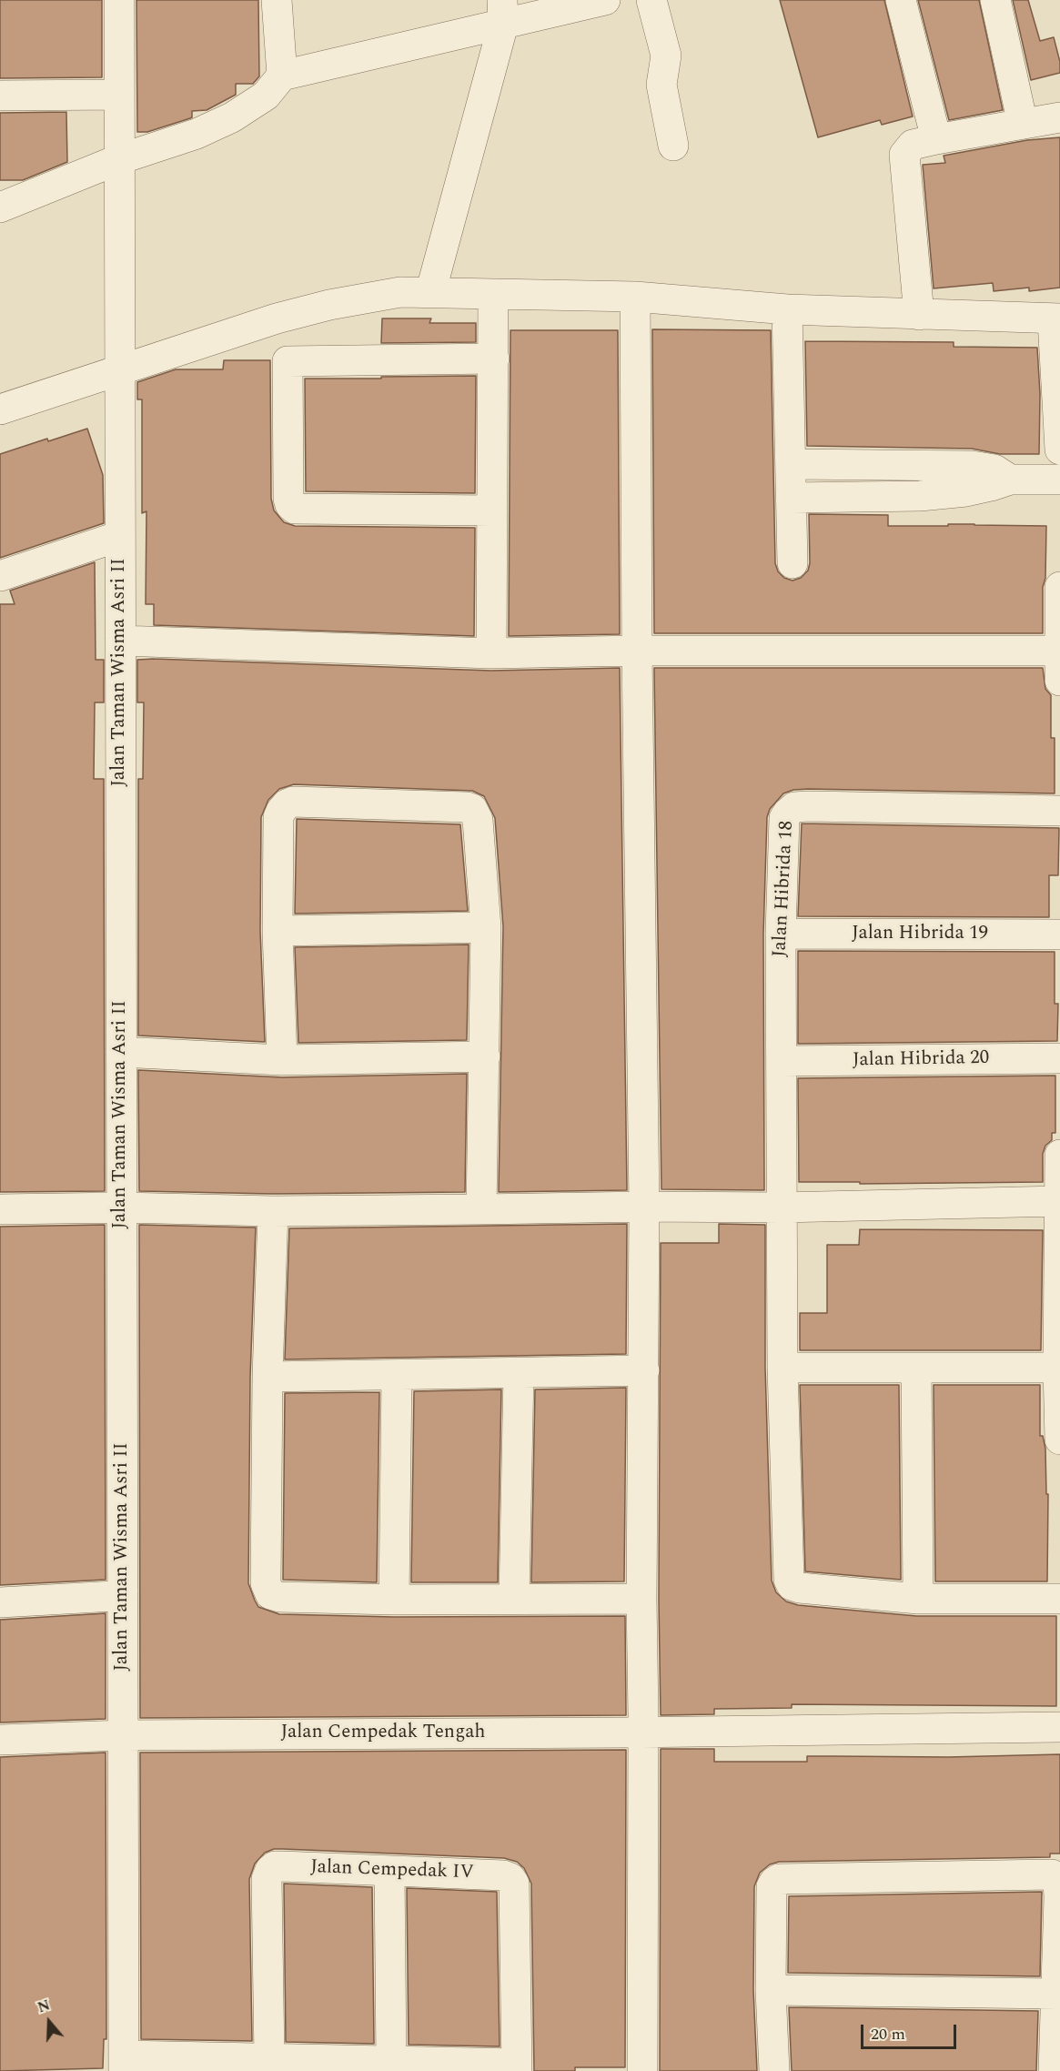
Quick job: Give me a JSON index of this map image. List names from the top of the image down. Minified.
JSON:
{"streets":{"street":["Jalan Taman Wisma Asri II","Jalan Hibrida 18","Jalan Hibrida 19","Jalan Hibrida 20","Jalan Cempedak Tengah","Jalan Cempedak IV"]},"crossings":[["Jalan Taman Wisma Asri II","Jalan Cempedak Tengah"],["Jalan Hibrida 18","Jalan Hibrida 19"],["Jalan Hibrida 18","Jalan Hibrida 20"]],"scale_bar":"20 m","north":"top"}
